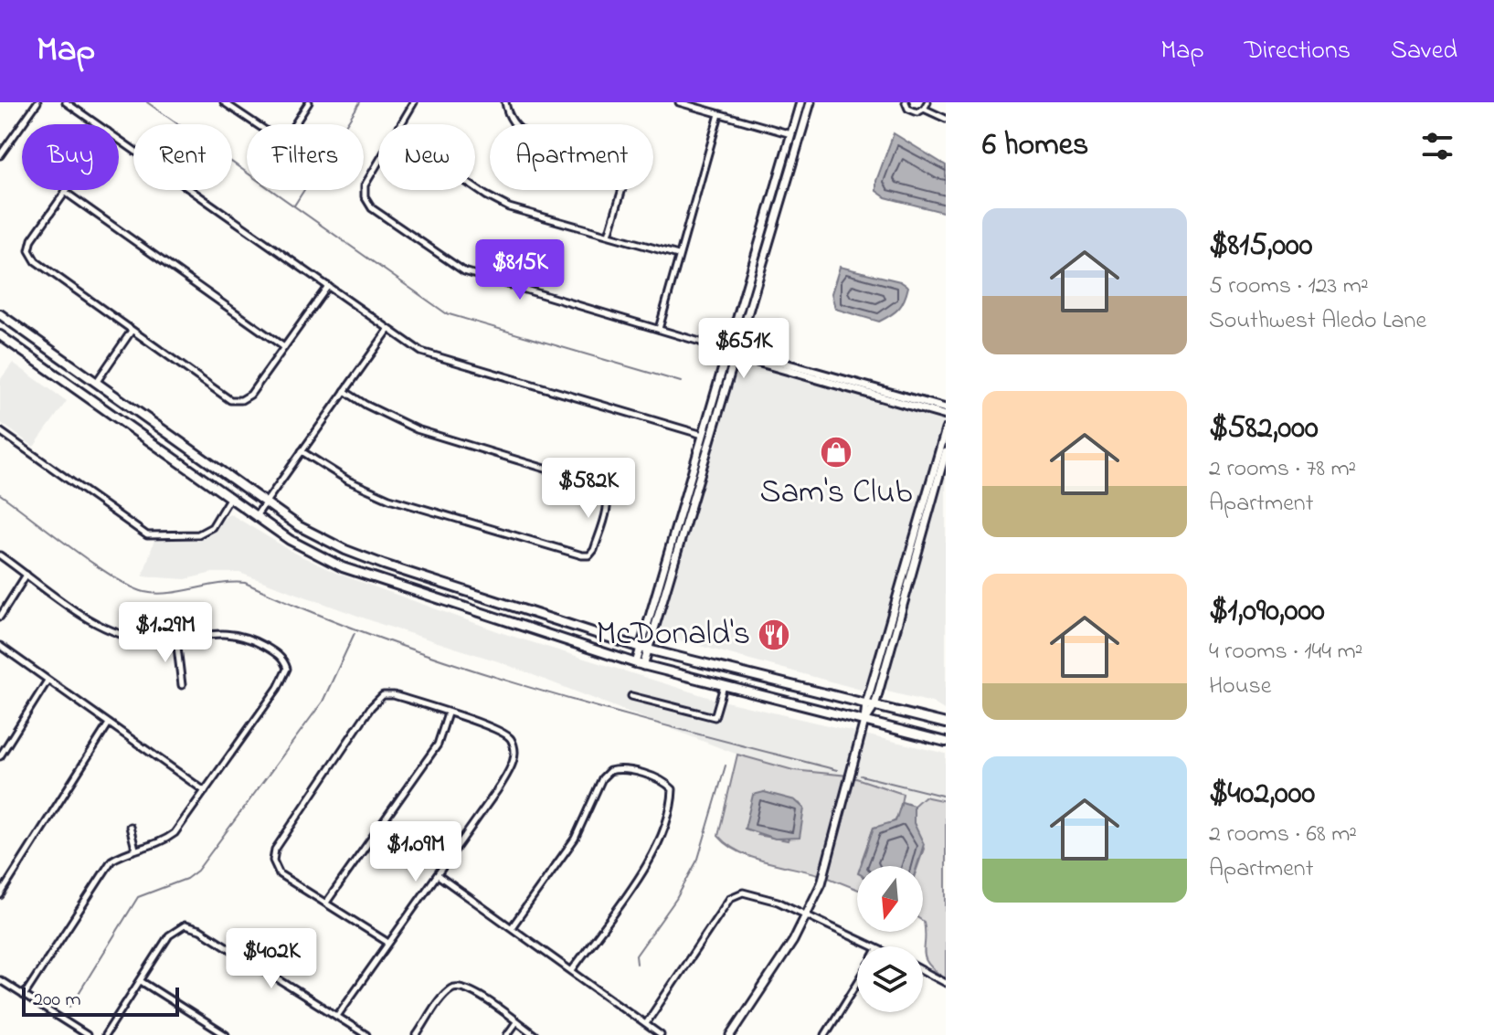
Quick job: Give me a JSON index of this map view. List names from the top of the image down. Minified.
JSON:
{"places":{"shop":["Sam's Club"],"restaurant":["McDonald's"]},"scale_bar":"200 m","north":"bottom","page":{"header":"Map","nav":["Map","Directions","Saved"],"heading":"6 homes","chip":["Buy","Rent","Filters","New","Apartment"],"list":[{"name":"$815,000","note":"5 rooms · 123 m² · Southwest Aledo Lane"},{"name":"$582,000","note":"2 rooms · 78 m² · Apartment"},{"name":"$1,090,000","note":"4 rooms · 144 m² · House"},{"name":"$402,000","note":"2 rooms · 68 m² · Apartment"}],"price":["$815K","$651K","$582K","$1.29M","$1.09M","$402K"],"scale":"200 m"}}
